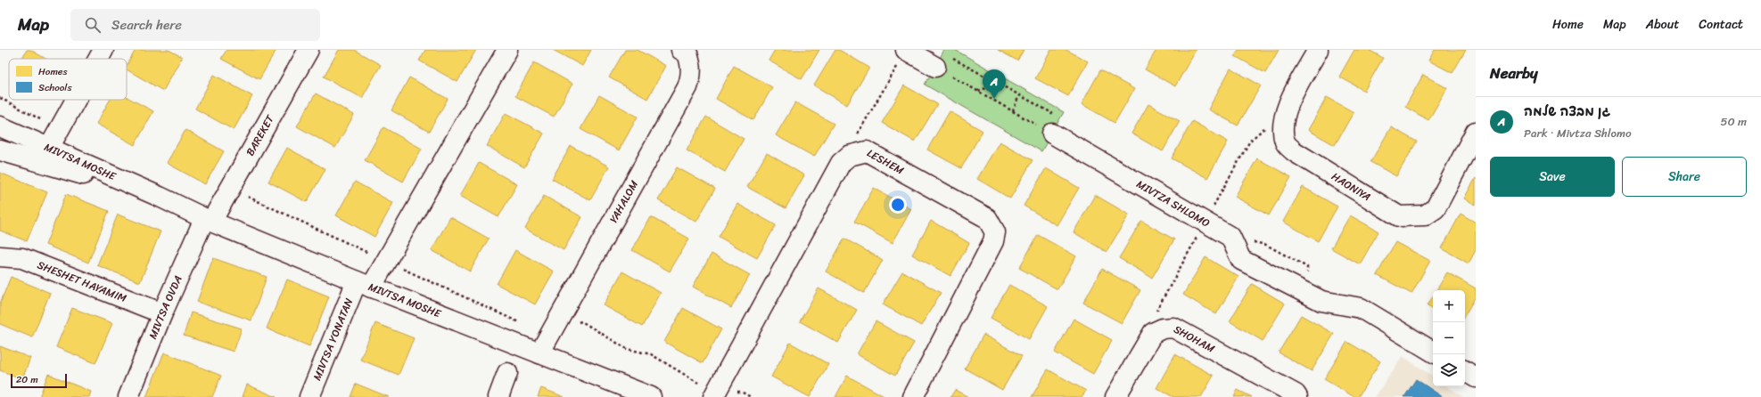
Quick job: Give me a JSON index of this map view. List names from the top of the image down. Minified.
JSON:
{"streets":{"street":["BAREKET","MIVTSA MOSHE","LESHEM","HAONIYA","YAHALOM","MIVTZA SHLOMO","SHESHET HAYAMIM","MIVTSA OVDA","MIVTSA YONATAN","SHOHAM"]},"crossings":[["BAREKET","MIVTSA MOSHE"],["BAREKET","MIVTSA OVDA"],["MIVTSA MOSHE","YAHALOM"],["MIVTSA MOSHE","MIVTSA OVDA"],["MIVTSA MOSHE","MIVTSA YONATAN"],["SHESHET HAYAMIM","MIVTSA OVDA"]],"legend":["Homes","Schools"],"scale_bar":"20 m","page":{"header":"Map","search":"Search here","nav":["Home","Map","About","Contact"],"heading":"Nearby","pins":"A","list":[{"mark":"A","name":"גן מבצה שלמה","note":"Park · Mivtza Shlomo","value":"50 m"}],"buttons":["Save","Share"],"map_buttons":["+","−"],"scale":"20 m"}}
